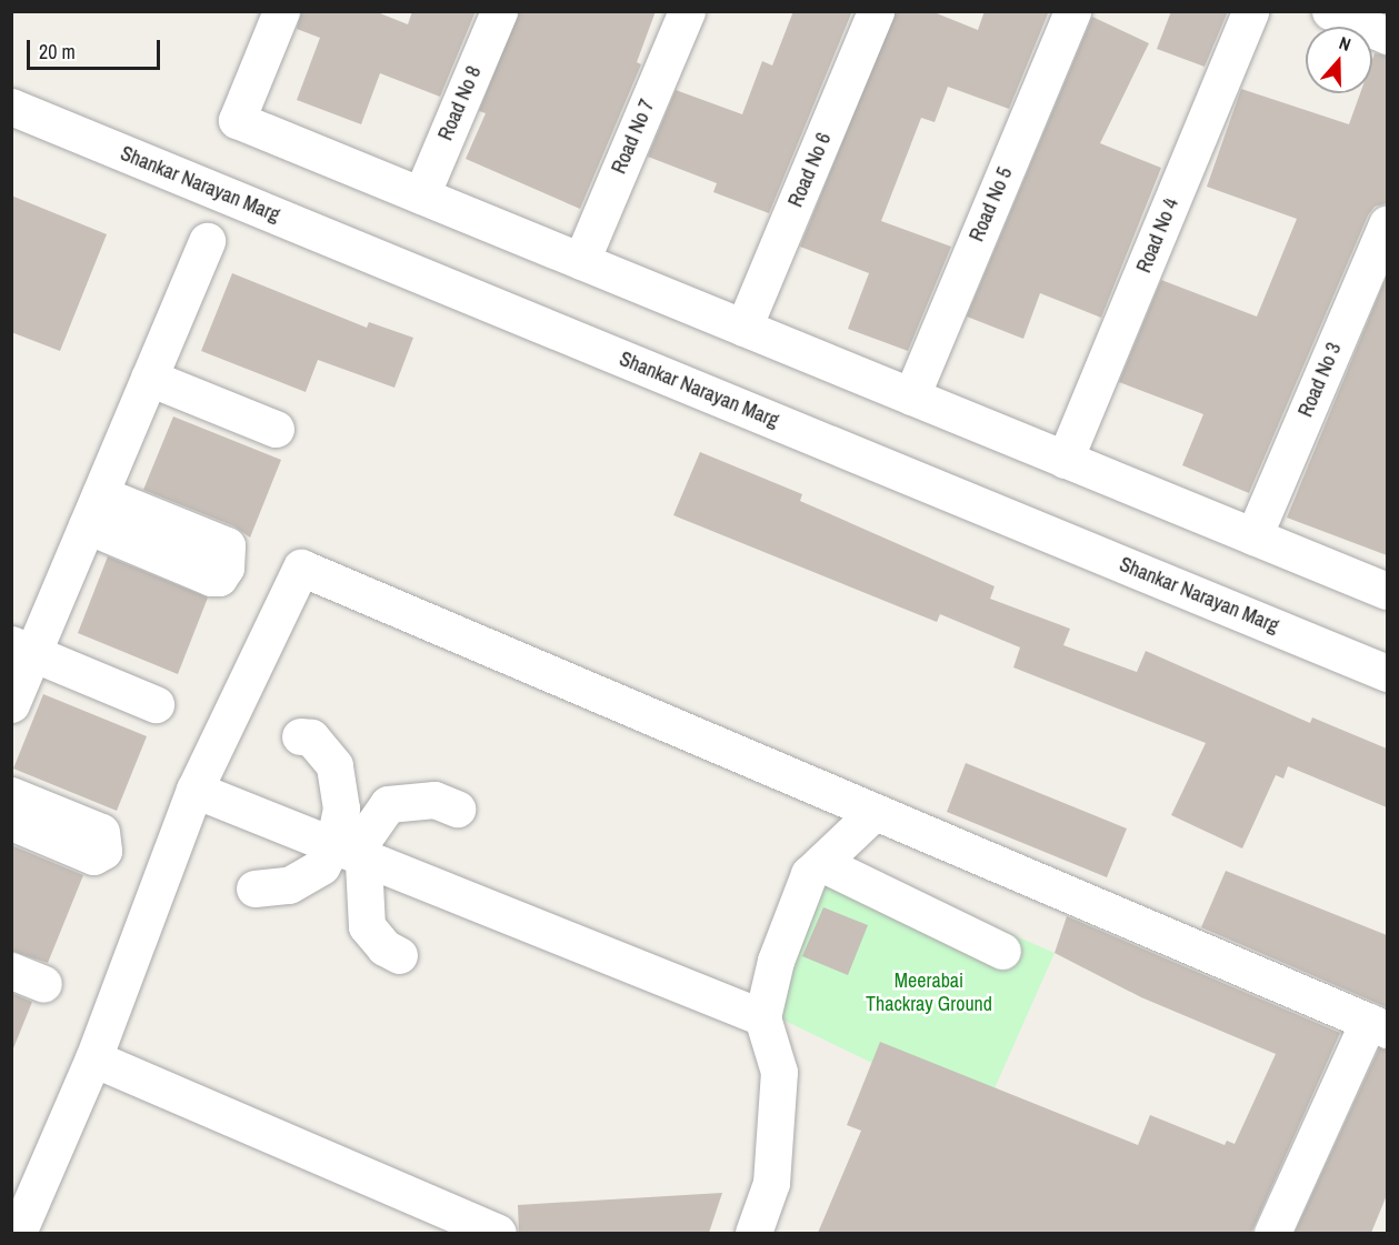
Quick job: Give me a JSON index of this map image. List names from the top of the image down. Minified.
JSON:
{"streets":{"street":["Road No 8","Road No 7","Road No 6","Shankar Narayan Marg","Road No 5","Road No 4","Road No 3"]},"parks":["Meerabai Thackray Ground"],"scale_bar":"20 m","north":"top"}
